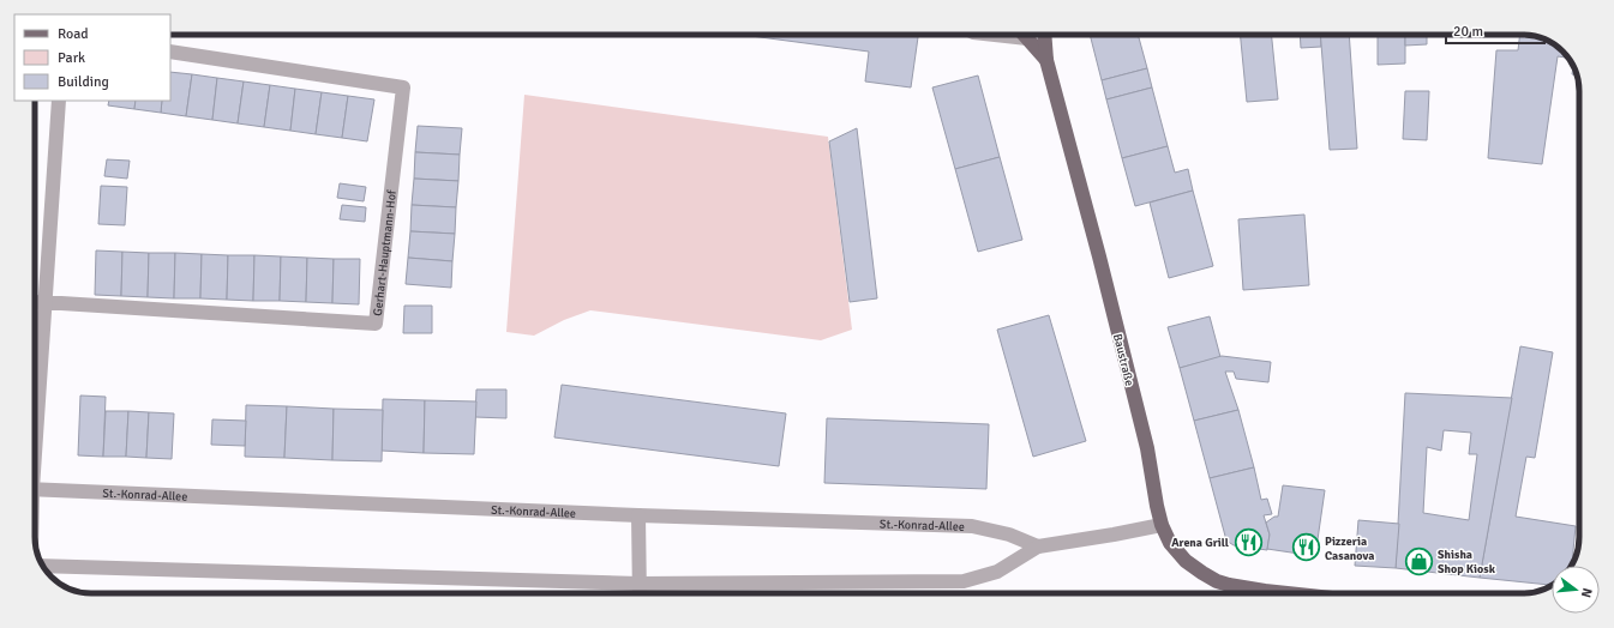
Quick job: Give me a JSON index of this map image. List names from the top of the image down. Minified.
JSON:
{"streets":{"main road":["Baustraße"],"street":["Gerhart-Hauptmann-Hof","St.-Konrad-Allee"]},"places":{"restaurant":["Arena Grill","Pizzeria Casanova"],"shop":["Shisha Shop Kiosk"]},"legend":["Road","Park","Building"],"scale_bar":"20 m","north":"right"}
